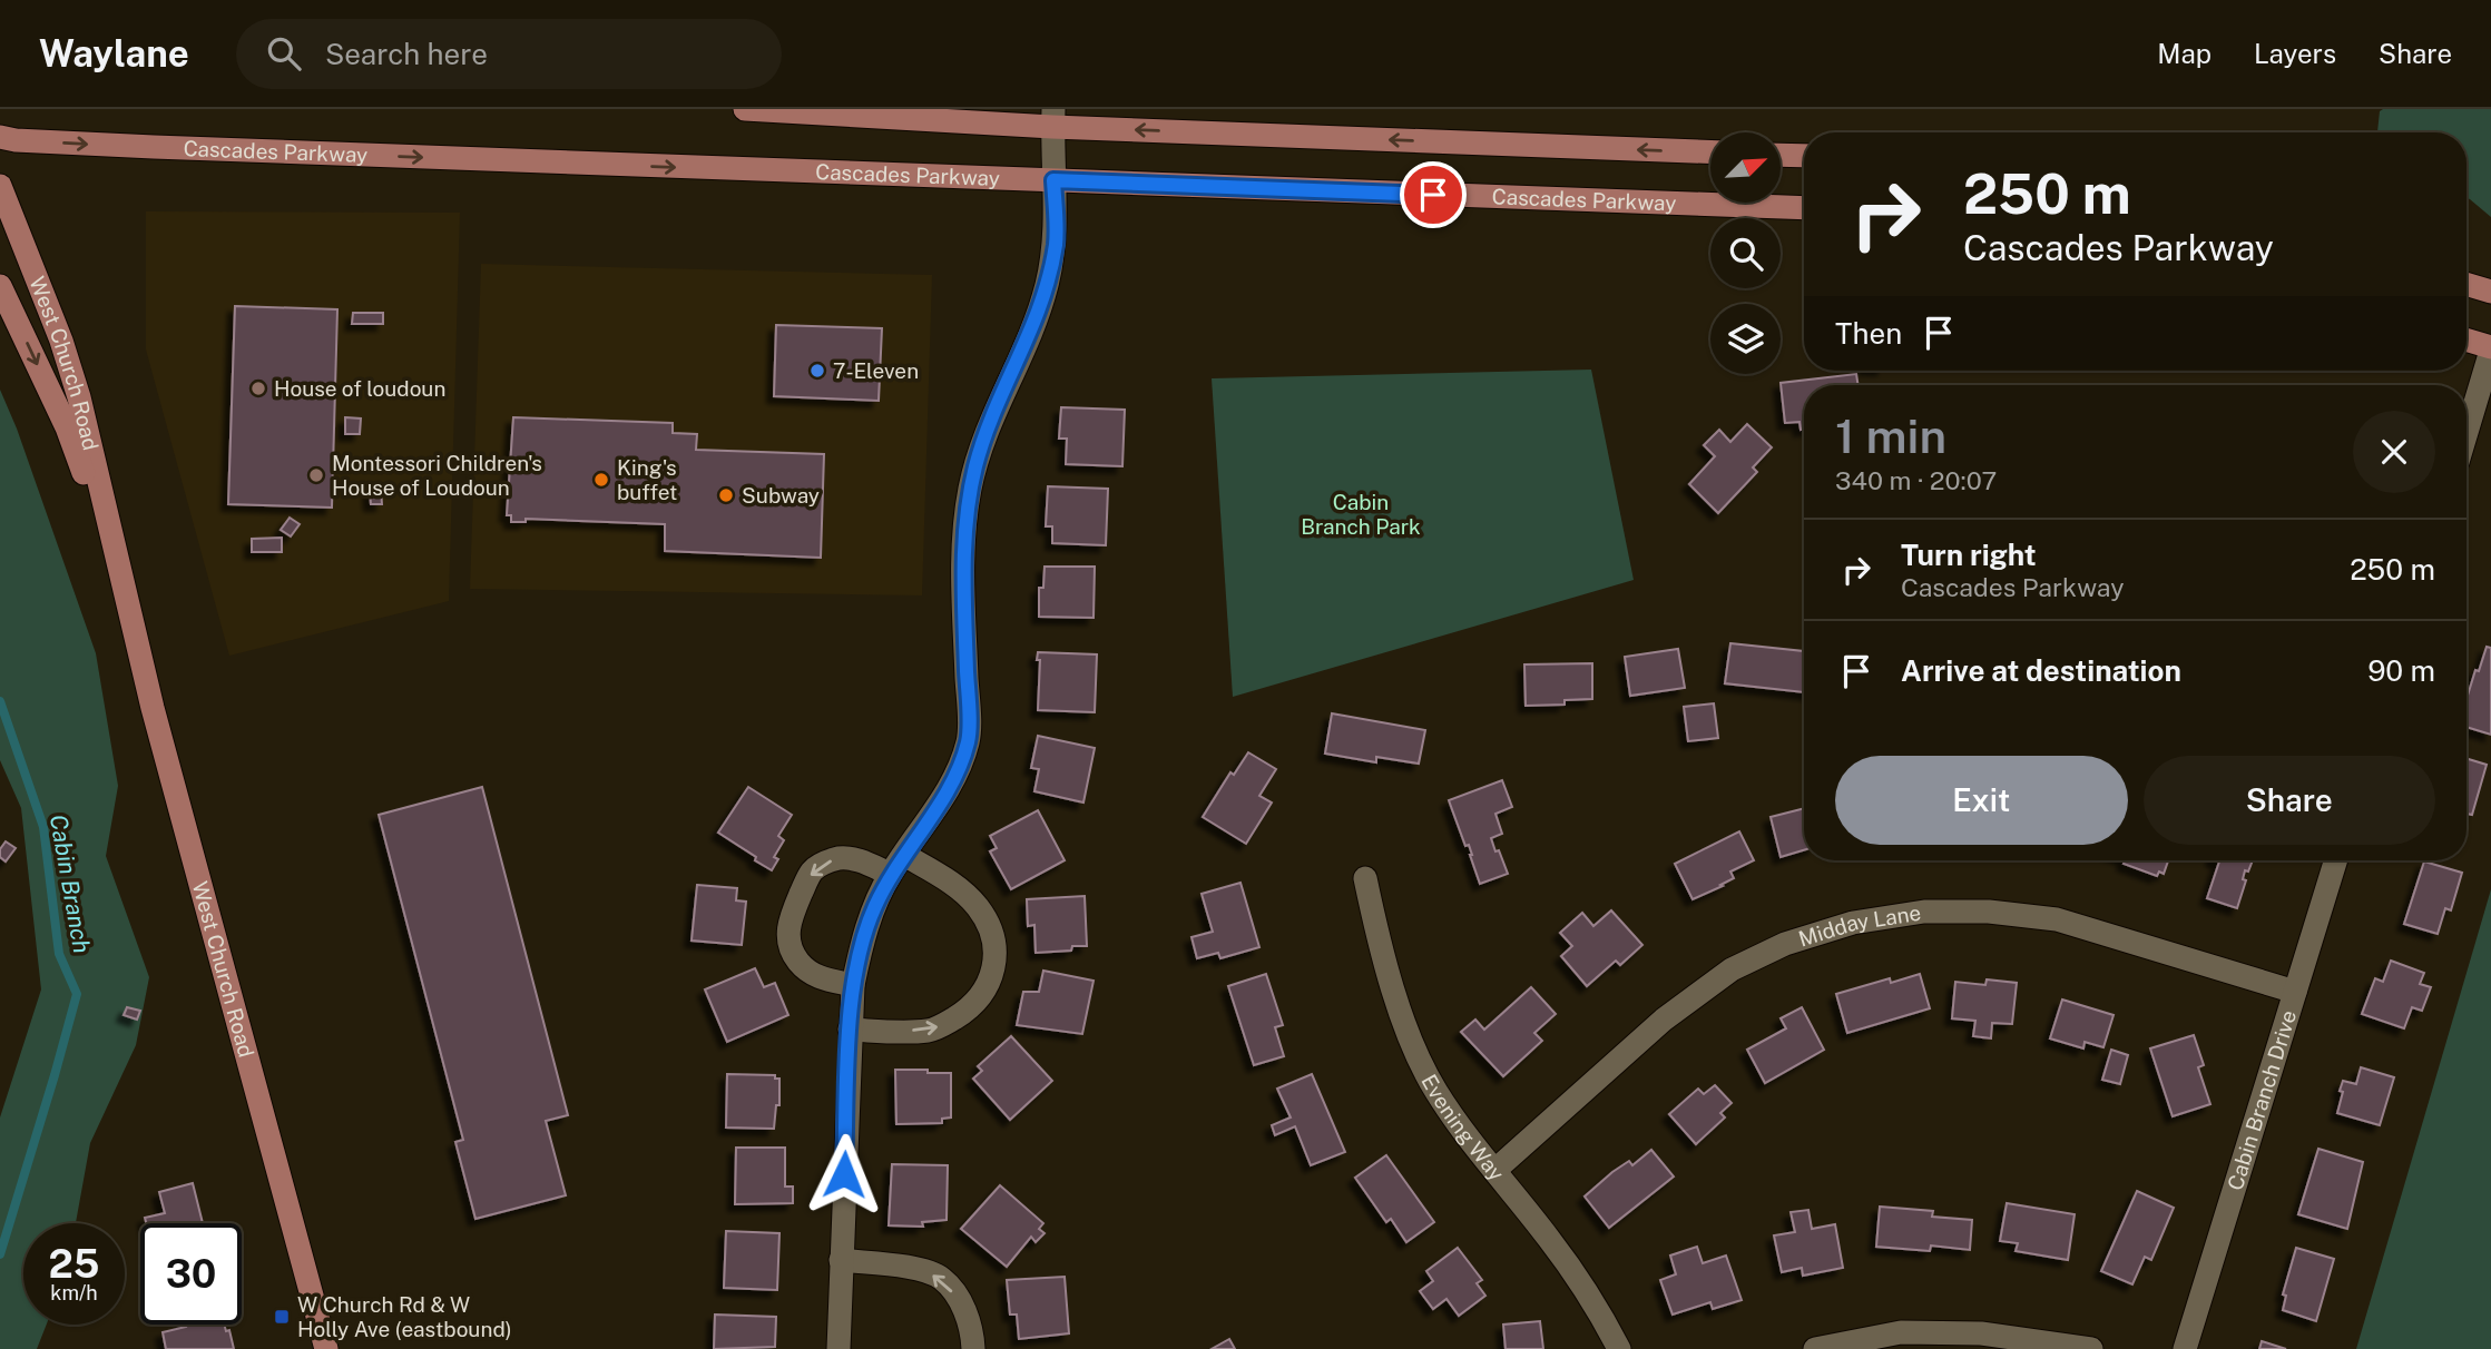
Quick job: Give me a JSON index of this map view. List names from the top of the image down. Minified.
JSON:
{"streets":{"main road":["Cascades Parkway","West Church Road"],"street":["Midday Lane","Cabin Branch Drive","Evening Way"]},"crossings":[["Midday Lane","Cabin Branch Drive"],["Midday Lane","Evening Way"]],"one_way":["Cascades Parkway"],"water":["Cabin Branch"],"parks":["Cabin Branch Park"],"places":{"other":["7-Eleven","House of loudoun","Montessori Children's House of Loudoun","King's buffet","Subway"],"transit":["W Church Rd & W Holly Ave (eastbound)"]},"north":"top right","page":{"header":"Waylane","search":"Search here","nav":["Map","Layers","Share"],"turn":["250 m","Cascades Parkway"],"then":"Then","heading":["1 min","340 m · 20:07"],"list":[{"name":"Turn right","note":"Cascades Parkway","value":"250 m"},{"name":"Arrive at destination","value":"90 m"}],"buttons":["Exit","Share"],"speed":"25 km/h","limit":"30"}}
